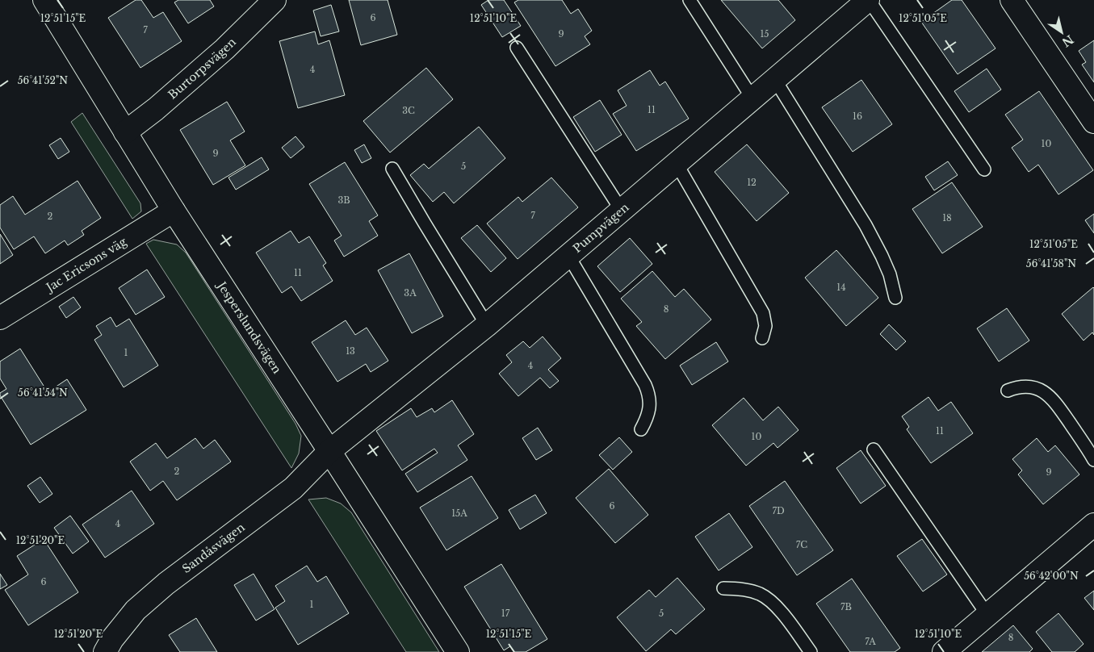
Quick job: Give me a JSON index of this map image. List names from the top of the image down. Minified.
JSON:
{"streets":{"street":["Burtorpsvägen","Pumpvägen","Jac Ericsons väg","Jesperslundsvägen","Sandåsvägen"]},"crossings":[["Burtorpsvägen","Jesperslundsvägen"],["Pumpvägen","Jesperslundsvägen"],["Pumpvägen","Sandåsvägen"],["Jac Ericsons väg","Jesperslundsvägen"],["Jesperslundsvägen","Sandåsvägen"]],"house_numbers":["6","7","9","15","4","11","3C","16","10","9","5","12","3B","7","2","18","11","14","3A","8","13","1","4","11","10","2","9","6","7D","15A","4","7C","6","1","7B","17","5","8","7A"],"north":"bottom right","coordinates":["12°51'15\"E","12°51'10\"E","12°51'05\"E","56°41'52\"N","56°41'58\"N","56°41'54\"N","12°51'20\"E","56°42'00\"N"]}
